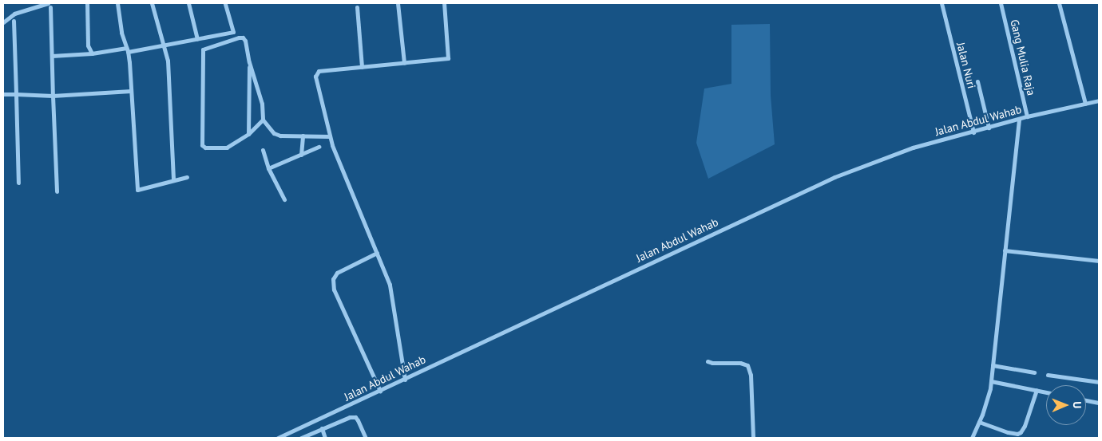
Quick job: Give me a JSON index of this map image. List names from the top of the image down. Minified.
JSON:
{"streets":{"street":["Gang Mulia Raja","Jalan Nuri","Jalan Abdul Wahab"]},"crossings":[["Gang Mulia Raja","Jalan Abdul Wahab"],["Jalan Nuri","Jalan Abdul Wahab"]],"north":"right"}
